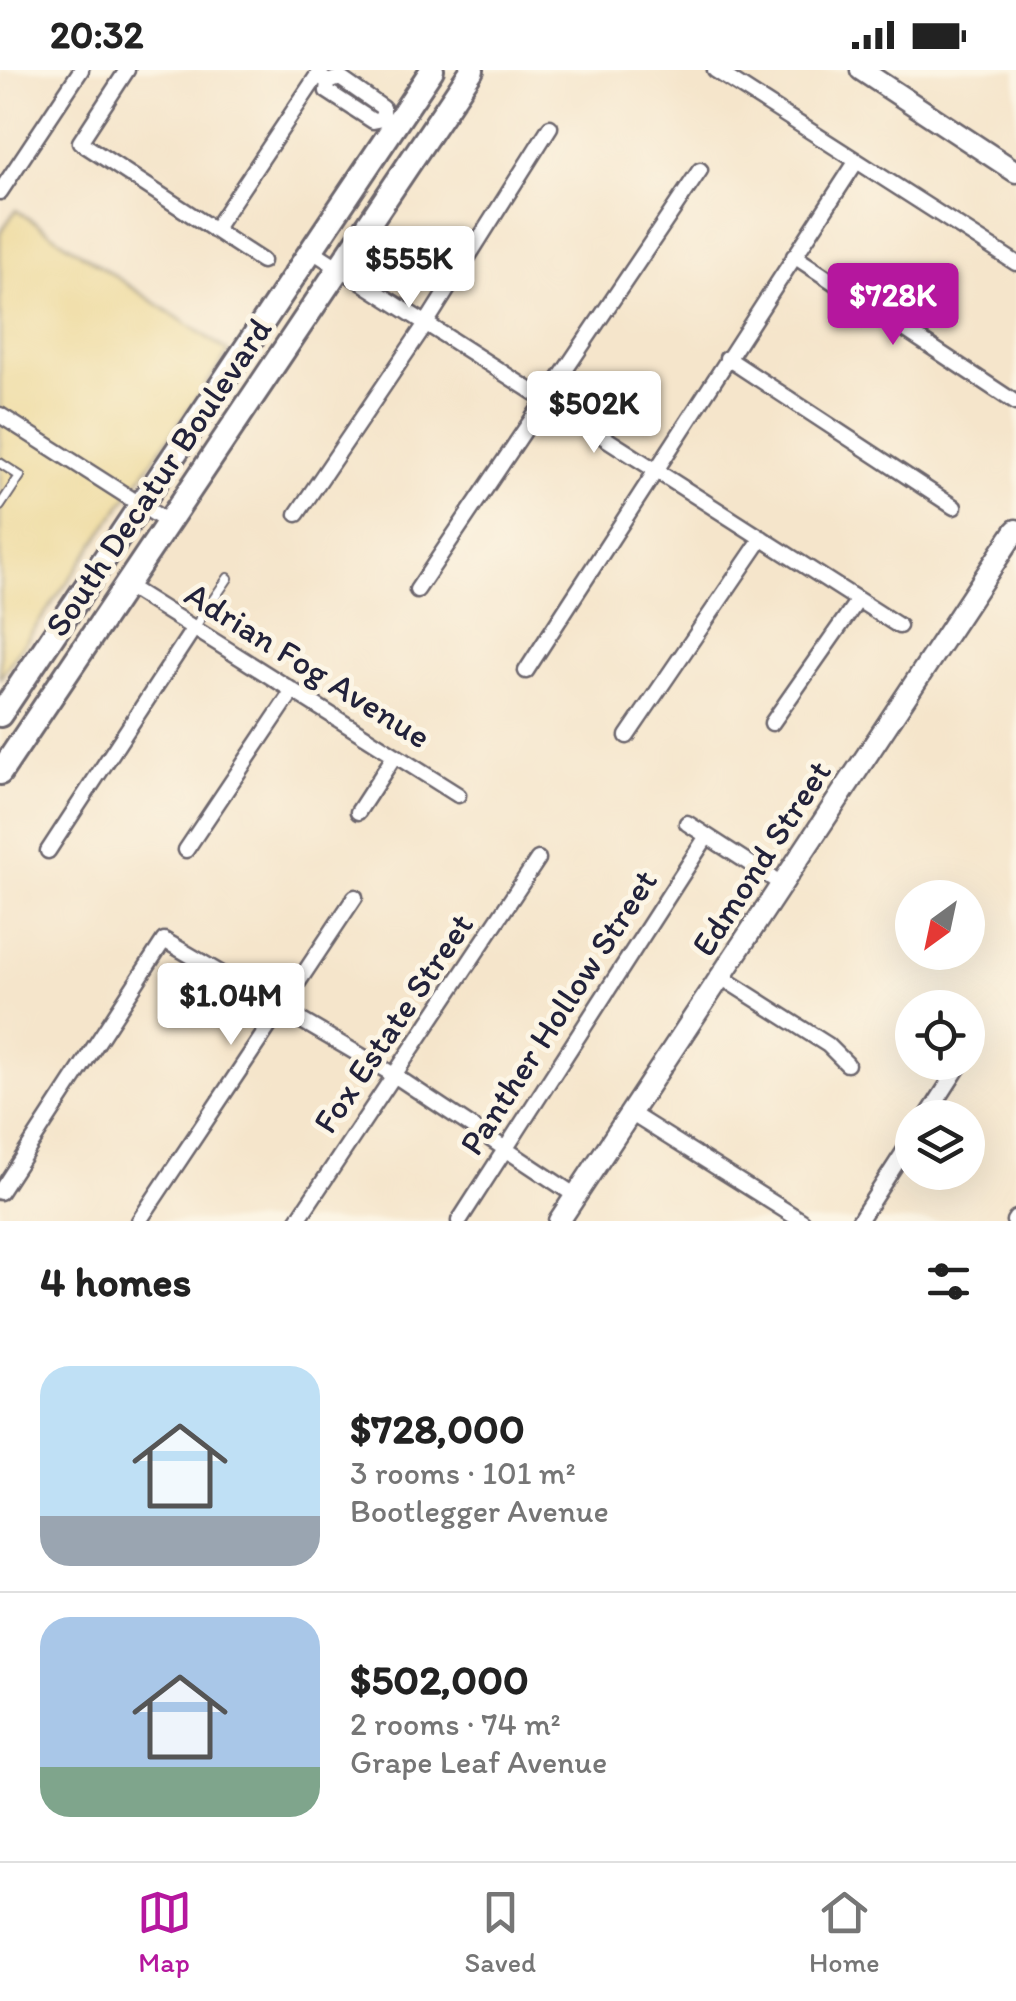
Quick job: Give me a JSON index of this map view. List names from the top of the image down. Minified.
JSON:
{"streets":{"main road":["South Decatur Boulevard"],"street":["Adrian Fog Avenue","Edmond Street","Panther Hollow Street","Fox Estate Street"]},"crossings":[["South Decatur Boulevard","Adrian Fog Avenue"]],"north":"bottom left","page":{"status":"20:32","price":["$555K","$728K","$502K","$1.04M"],"heading":"4 homes","list":[{"name":"$728,000","note":"3 rooms · 101 m² · Bootlegger Avenue"},{"name":"$502,000","note":"2 rooms · 74 m² · Grape Leaf Avenue"}],"tabs":["Map","Saved","Home"]}}
